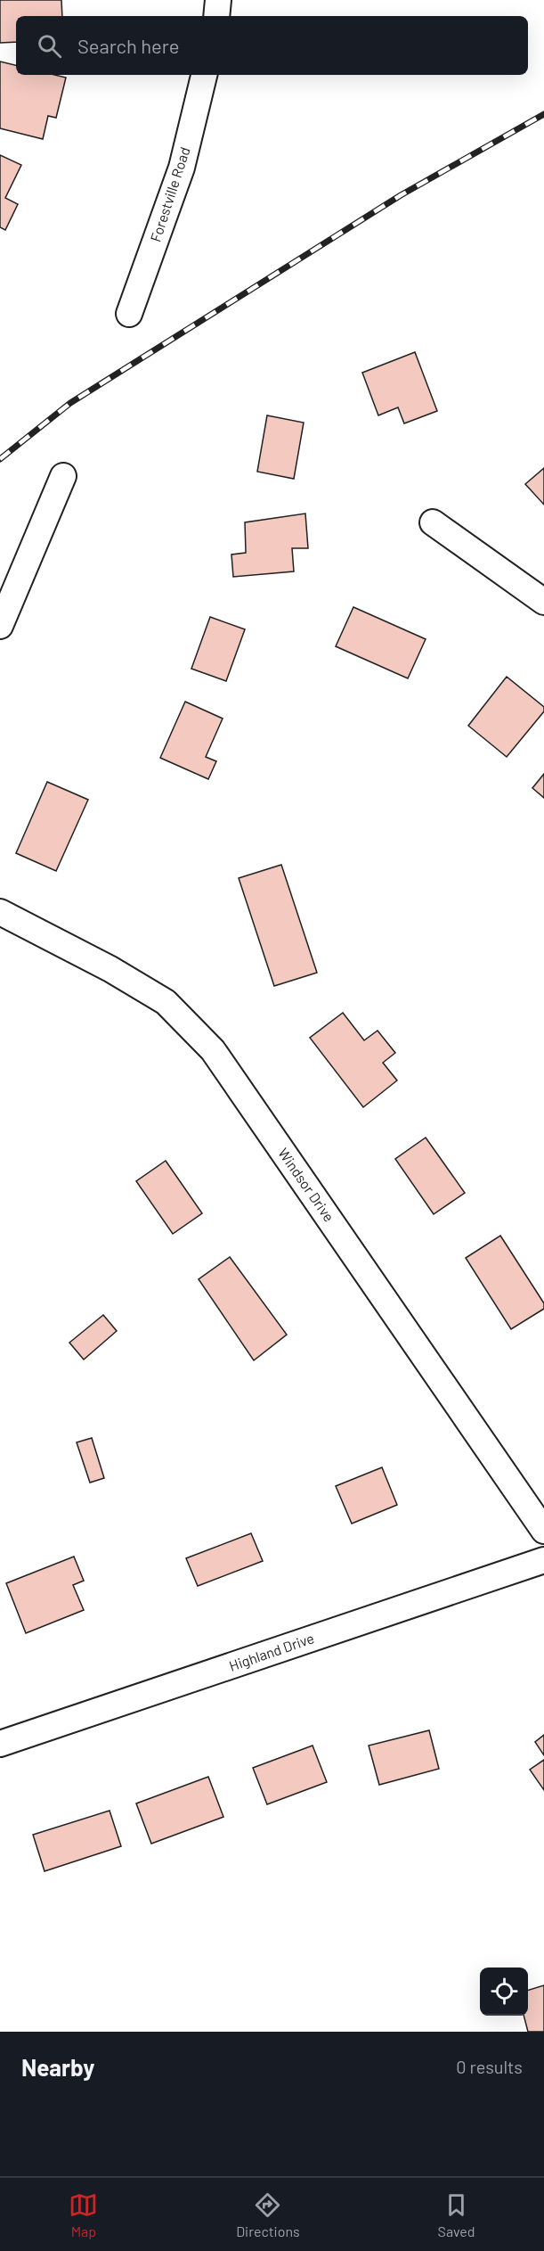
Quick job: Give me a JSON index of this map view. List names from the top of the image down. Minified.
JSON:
{"streets":{"street":["Forestville Road","Windsor Drive","Highland Drive"]},"page":{"search":"Search here","heading":["Nearby","0 results"],"nav":["Map","Directions","Saved"]}}
